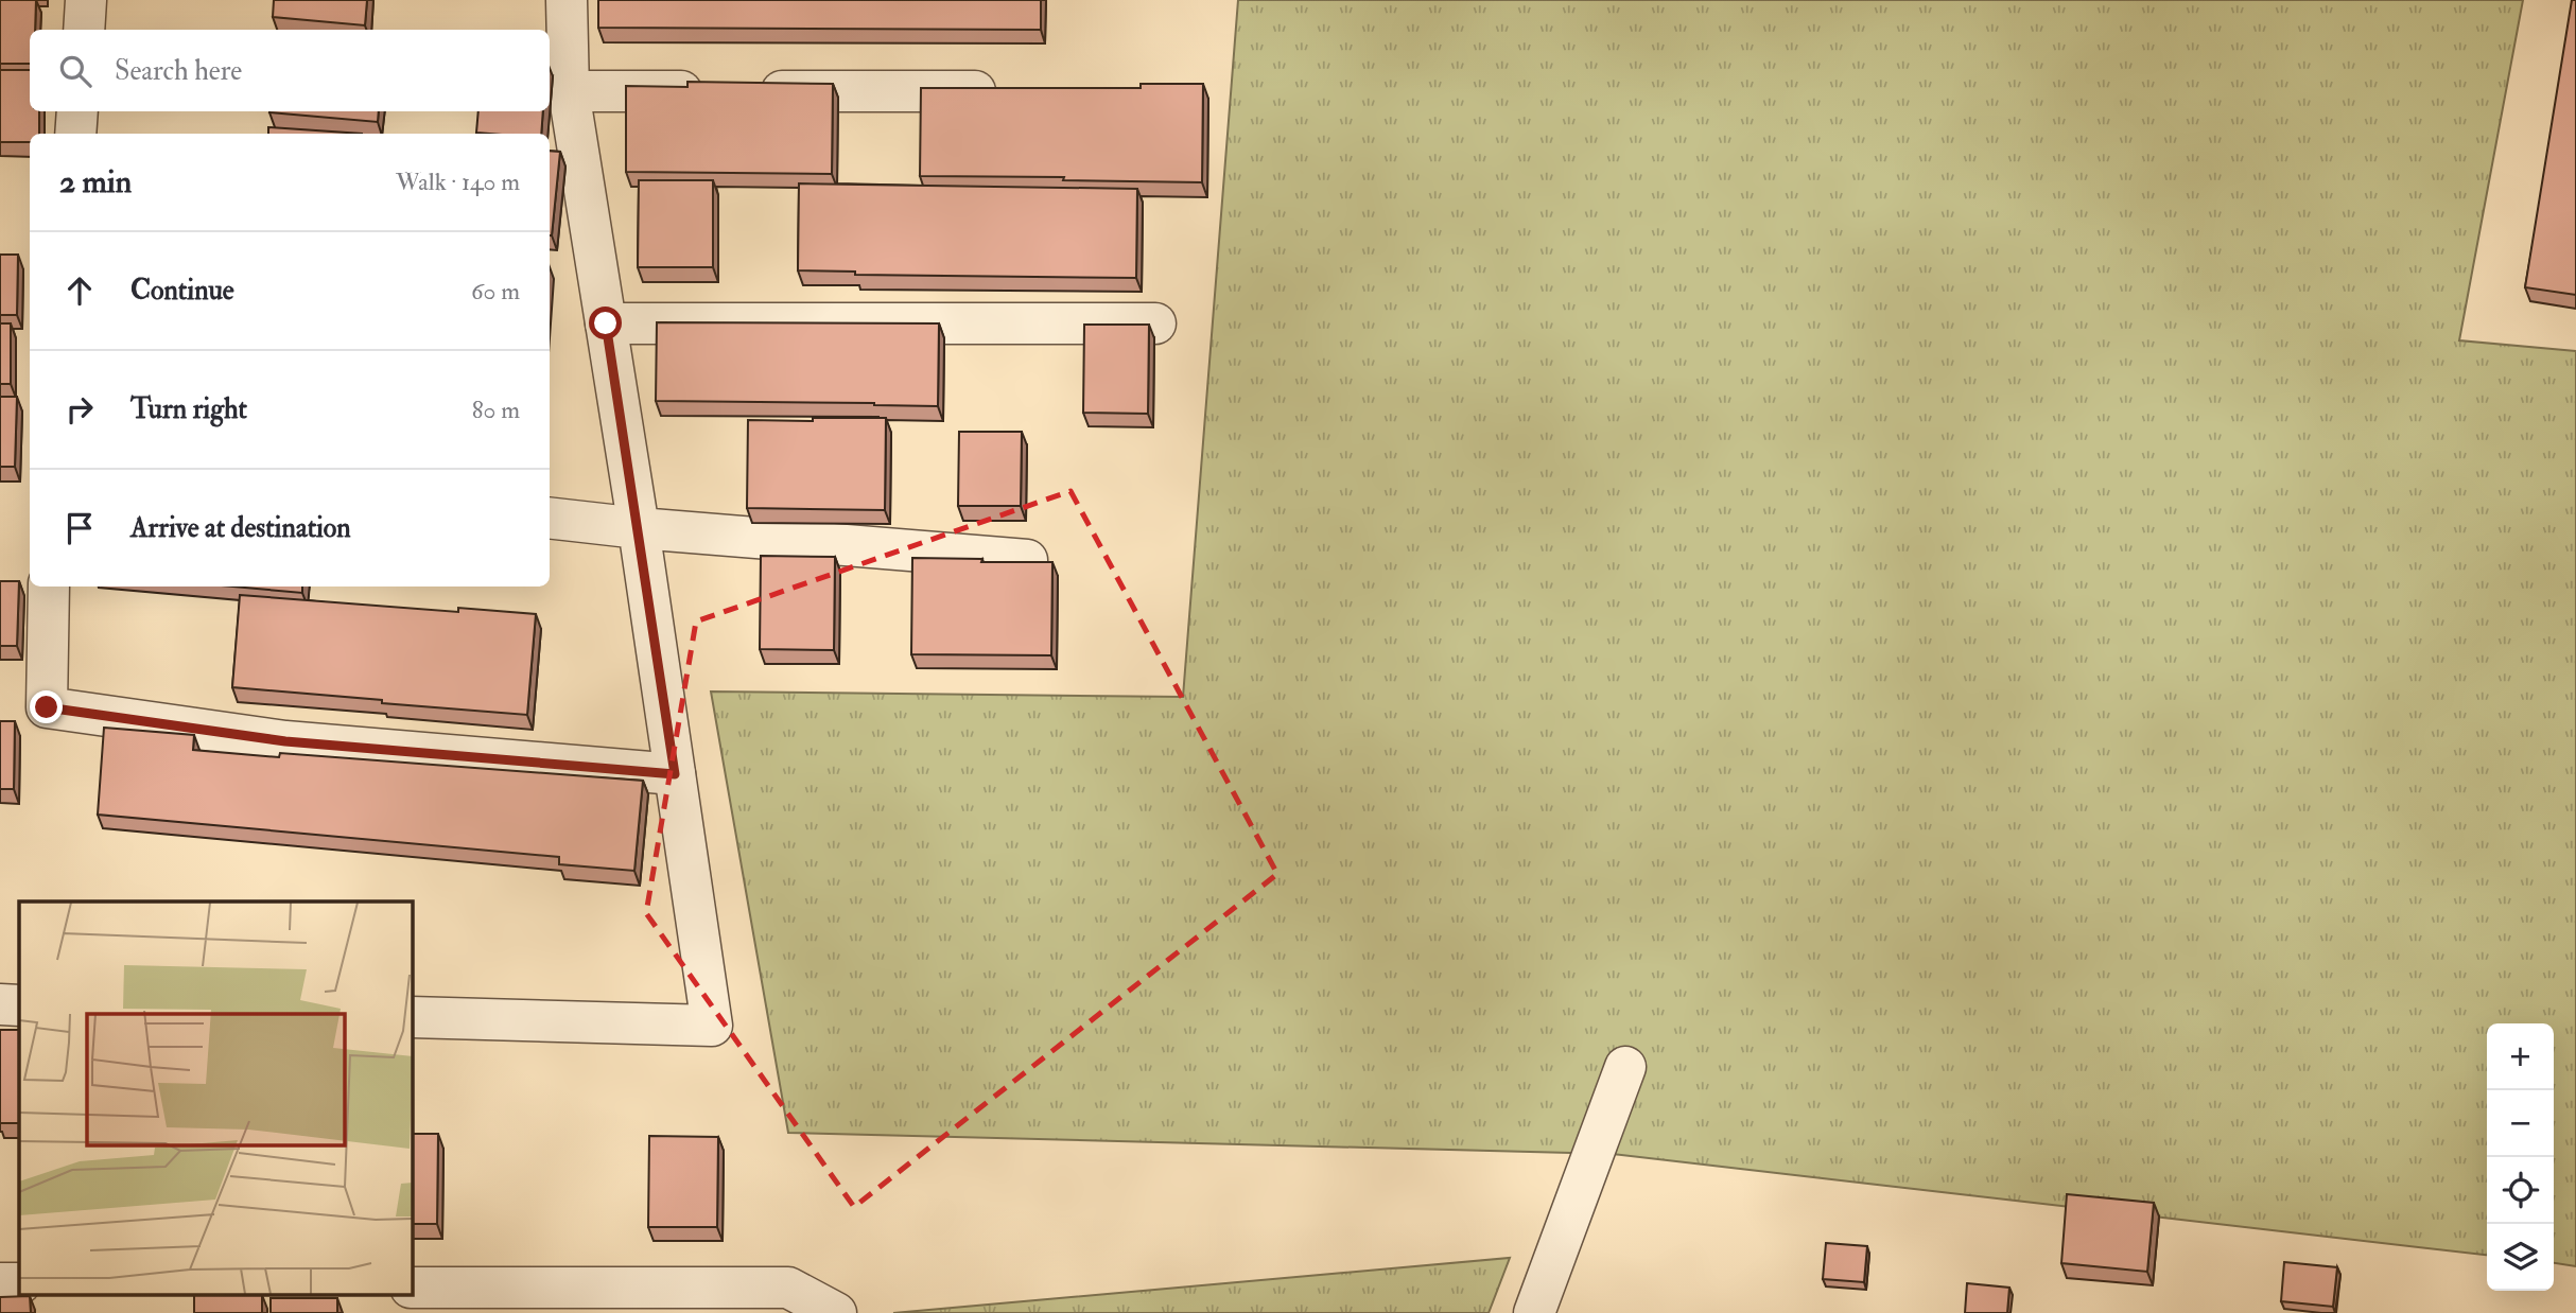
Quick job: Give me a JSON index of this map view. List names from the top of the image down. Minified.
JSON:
{"page":{"search":"Search here","heading":["2 min","Walk · 140 m"],"list":[["Continue","60 m"],["Turn right","80 m"],"Arrive at destination"],"map_buttons":["+","−"]}}
